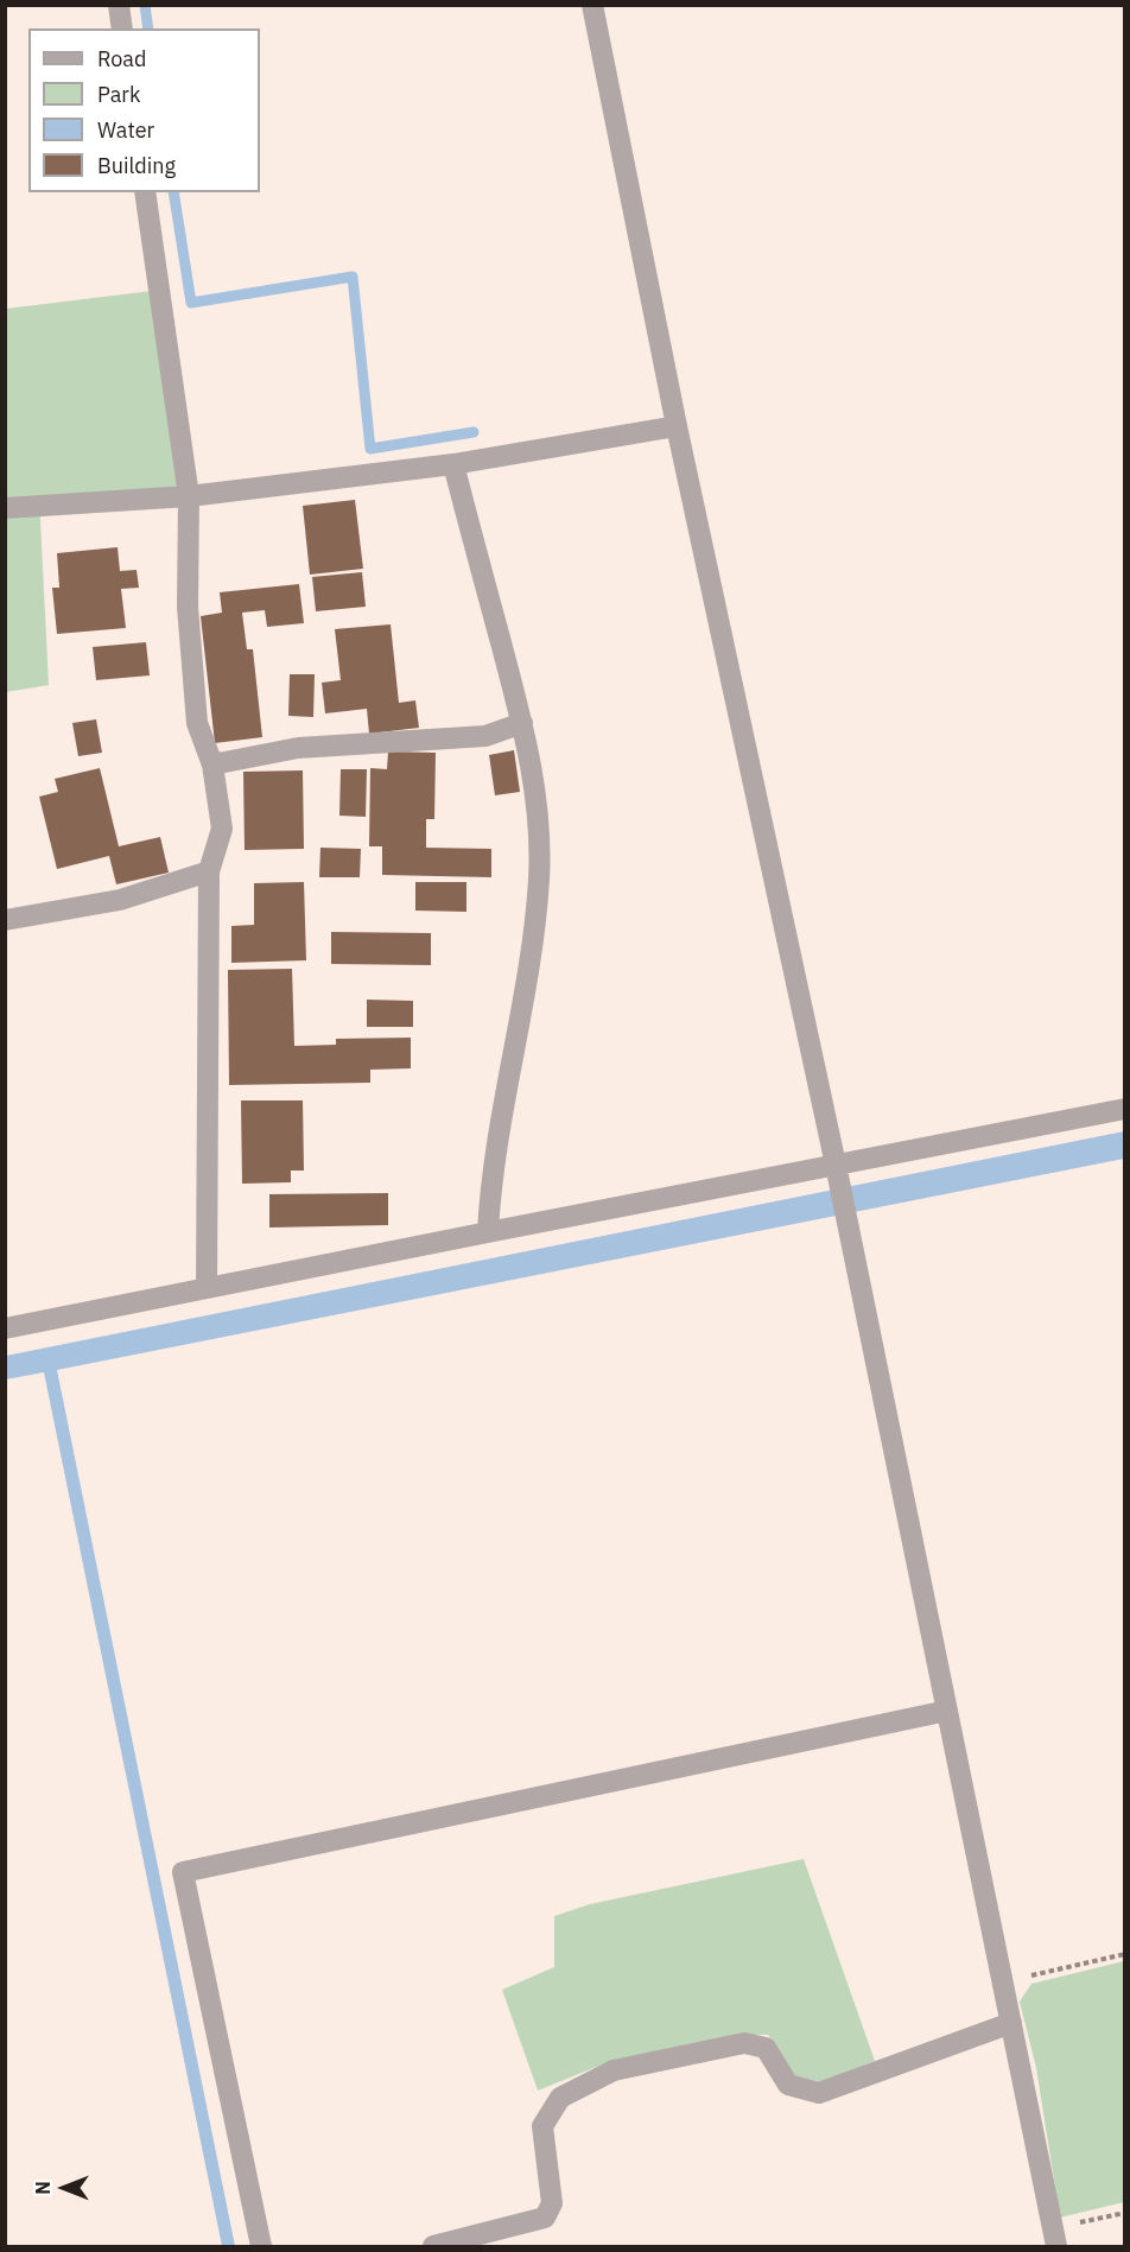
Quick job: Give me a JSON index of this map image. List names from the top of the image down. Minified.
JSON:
{"legend":["Road","Park","Water","Building"],"north":"left"}
